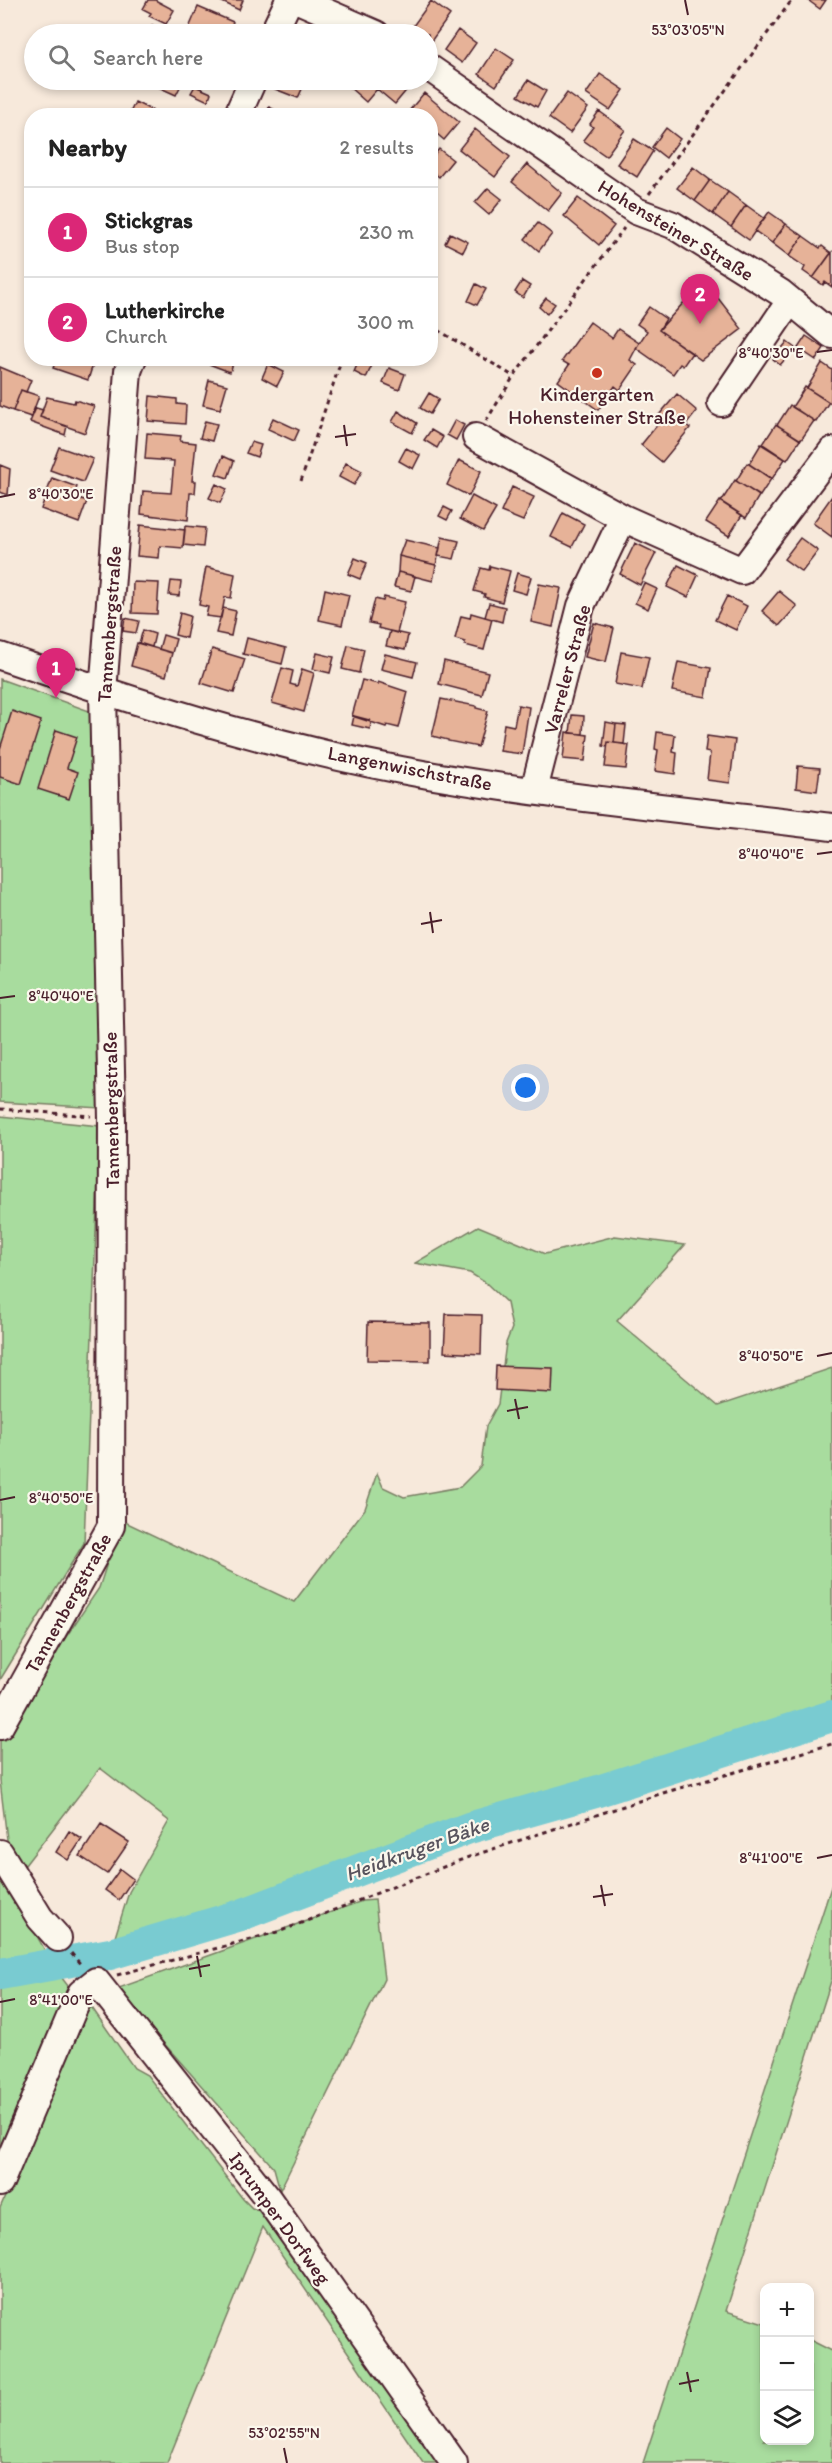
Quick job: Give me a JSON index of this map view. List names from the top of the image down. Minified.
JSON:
{"streets":{"street":["Hohensteiner Straße","Tannenbergstraße","Varreler Straße","Langenwischstraße","Iprumper Dorfweg"]},"crossings":[["Tannenbergstraße","Langenwischstraße"],["Varreler Straße","Langenwischstraße"]],"water":["Heidkruger Bäke"],"places":["Kindergarten Hohensteiner Straße"],"page":{"search":"Search here","heading":["Nearby","2 results"],"list":[{"mark":"1","name":"Stickgras","note":"Bus stop","value":"230 m"},{"mark":"2","name":"Lutherkirche","note":"Church","value":"300 m"}],"pins":["2","1"],"map_buttons":["+","−"]},"coordinates":["53°03'05\"N","8°40'30\"E","8°40'40\"E","8°40'50\"E","8°41'00\"E","53°02'55\"N"]}
